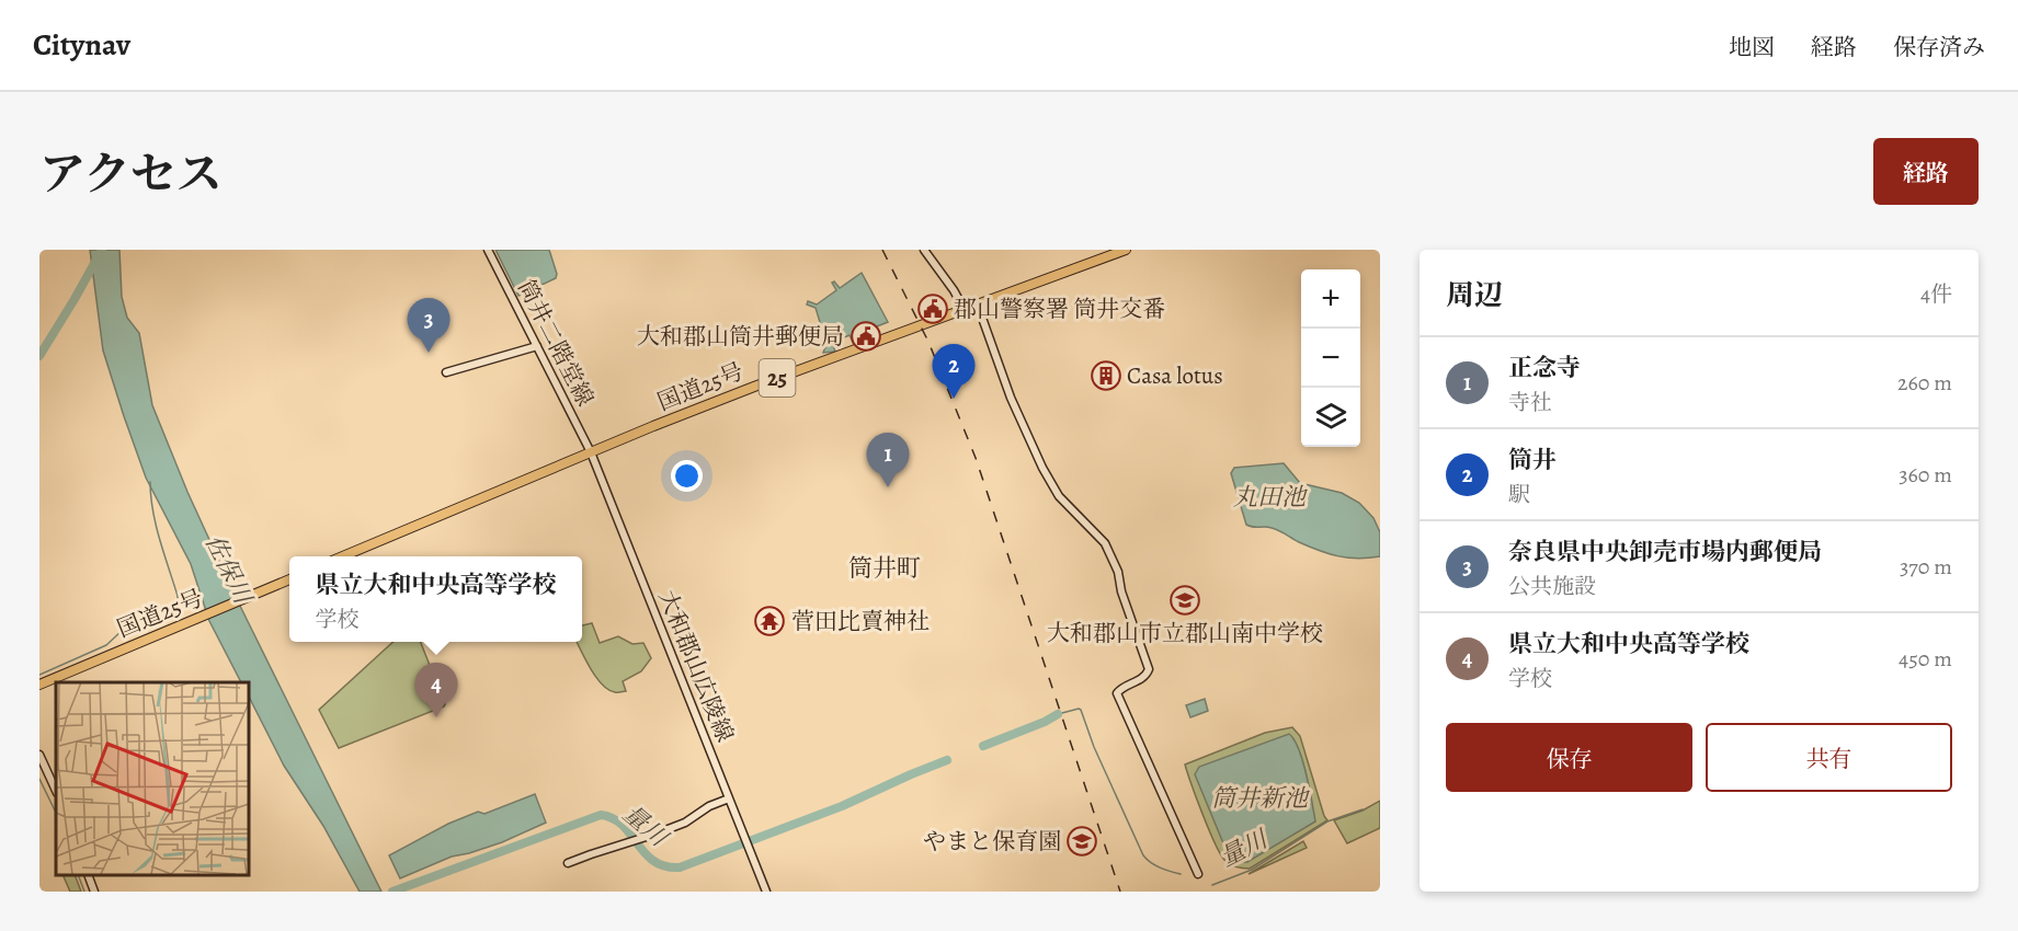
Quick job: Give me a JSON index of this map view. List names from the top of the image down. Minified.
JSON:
{"streets":{"highway":["25","国道25号"],"street":["筒井二階堂線","大和郡山広陵線"]},"crossings":[["筒井二階堂線","国道25号"],["筒井二階堂線","大和郡山広陵線"],["国道25号","大和郡山広陵線"]],"districts":["筒井町"],"water":["丸田池","佐保川","筒井新池","量川"],"places":{"public building":["郡山警察署 筒井交番","大和郡山筒井郵便局"],"building":["Casa lotus"],"school or university":["大和郡山市立郡山南中学校","やまと保育園"],"temple":["菅田比賣神社"]},"page":{"header":"Citynav","nav":["地図","経路","保存済み"],"title":"アクセス","buttons":["経路",["保存","共有"]],"heading":["周辺","4件"],"map_buttons":["+","−"],"pins":["3","2","1","4"],"list":[{"mark":"1","name":"正念寺","note":"寺社","value":"260 m"},{"mark":"2","name":"筒井","note":"駅","value":"360 m"},{"mark":"3","name":"奈良県中央卸売市場内郵便局","note":"公共施設","value":"370 m"},{"mark":"4","name":"県立大和中央高等学校","note":"学校","value":"450 m"}],"popup":["県立大和中央高等学校","学校"]}}
